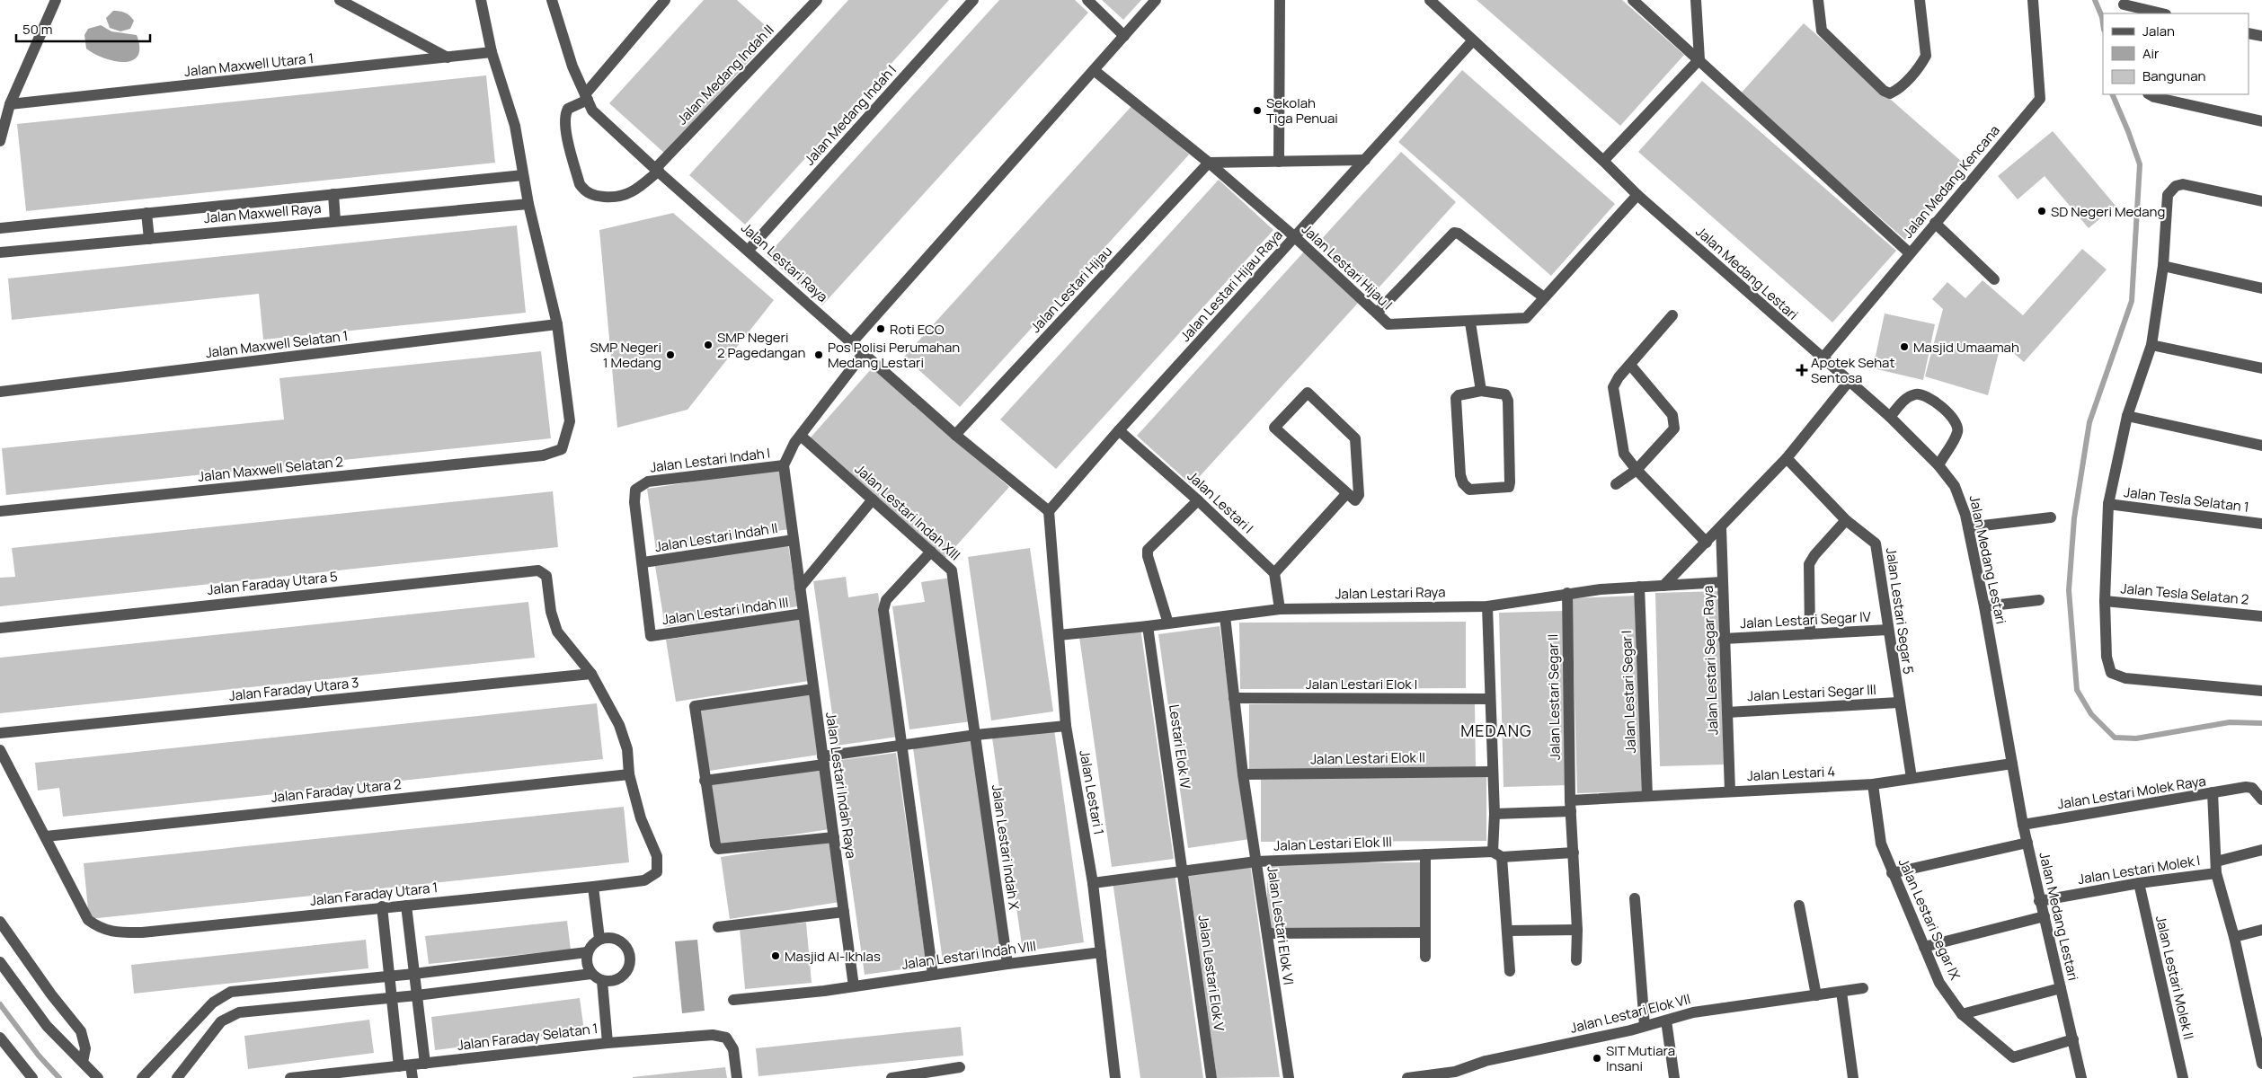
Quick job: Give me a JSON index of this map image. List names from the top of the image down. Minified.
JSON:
{"streets":{"street":["Jalan Maxwell Utara 1","Jalan Medang Indah II","Jalan Medang Indah I","Jalan Medang Kencana","Jalan Maxwell Raya","Jalan Lestari Raya","Jalan Lestari Hijau I","Jalan Medang Lestari","Jalan Lestari Hijau Raya","Jalan Lestari Hijau","Jalan Maxwell Selatan 1","Jalan Lestari Indah I","Jalan Maxwell Selatan 2","Jalan Tesla Selatan 1","Jalan Lestari I","Jalan Lestari Indah XIII","Jalan Lestari Indah II","Jalan Faraday Utara 5","Jalan Tesla Selatan 2","Jalan Lestari Indah III","Jalan Lestari Segar 5","Jalan Lestari Segar IV","Jalan Lestari Segar Raya","Jalan Lestari Elok I","Jalan Faraday Utara 3","Jalan Lestari Segar I","Jalan Lestari Segar III","Jalan Lestari Segar II","Lestari Elok IV","Jalan Lestari Elok II","Jalan Lestari 4","Jalan Lestari Indah Raya","Jalan Faraday Utara 2","Jalan Lestari 1","Jalan Lestari Molek Raya","Jalan Lestari Elok III","Jalan Lestari Indah X","Jalan Lestari Molek I","Jalan Faraday Utara 1","Jalan Lestari Segar IX","Jalan Lestari Elok VI","Jalan Lestari Indah VIII","Jalan Lestari Elok V","Jalan Lestari Molek II","Jalan Lestari Elok VII","Jalan Faraday Selatan 1"]},"crossings":[["Jalan Medang Indah II","Jalan Lestari Raya"],["Jalan Medang Indah I","Jalan Lestari Raya"],["Jalan Medang Kencana","Jalan Medang Lestari"],["Jalan Lestari Raya","Jalan Lestari Hijau Raya"],["Jalan Lestari Raya","Jalan Lestari Hijau"],["Jalan Lestari Raya","Jalan Lestari Segar Raya"],["Jalan Lestari Raya","Jalan Lestari Segar I"],["Jalan Lestari Raya","Jalan Lestari Segar II"],["Jalan Lestari Raya","Lestari Elok IV"],["Jalan Lestari Raya","Jalan Lestari 1"],["Jalan Lestari Raya","Jalan Lestari Elok VI"],["Jalan Lestari Hijau I","Jalan Medang Lestari"],["Jalan Lestari Hijau I","Jalan Lestari Hijau Raya"],["Jalan Lestari Hijau I","Jalan Lestari Hijau"],["Jalan Medang Lestari","Jalan Lestari Hijau Raya"],["Jalan Medang Lestari","Jalan Lestari 4"],["Jalan Medang Lestari","Jalan Lestari Molek Raya"],["Jalan Medang Lestari","Jalan Lestari Molek I"],["Jalan Medang Lestari","Jalan Lestari Segar IX"],["Jalan Lestari Hijau Raya","Jalan Lestari I"],["Jalan Lestari Hijau Raya","Jalan Lestari 1"],["Jalan Maxwell Selatan 1","Jalan Maxwell Selatan 2"],["Jalan Lestari Indah I","Jalan Lestari Indah II"],["Jalan Lestari Indah I","Jalan Lestari Indah III"],["Jalan Lestari Indah I","Jalan Lestari Indah Raya"],["Jalan Lestari Indah XIII","Jalan Lestari Indah X"],["Jalan Lestari Indah II","Jalan Lestari Indah III"],["Jalan Lestari Indah II","Jalan Lestari Indah Raya"],["Jalan Faraday Utara 5","Jalan Faraday Utara 3"],["Jalan Lestari Indah III","Jalan Lestari Indah Raya"],["Jalan Lestari Segar 5","Jalan Lestari Segar IV"],["Jalan Lestari Segar 5","Jalan Lestari Segar III"],["Jalan Lestari Segar 5","Jalan Lestari 4"],["Jalan Lestari Segar IV","Jalan Lestari Segar Raya"],["Jalan Lestari Segar Raya","Jalan Lestari Segar III"],["Jalan Lestari Segar Raya","Jalan Lestari 4"],["Jalan Lestari Elok I","Jalan Lestari Elok VI"],["Jalan Lestari Segar I","Jalan Lestari 4"],["Jalan Lestari Segar II","Jalan Lestari 4"],["Jalan Lestari Segar II","Jalan Lestari Elok III"],["Lestari Elok IV","Jalan Lestari Elok III"],["Lestari Elok IV","Jalan Lestari Elok V"],["Jalan Lestari Elok II","Jalan Lestari Elok VI"],["Jalan Lestari 4","Jalan Lestari Segar IX"],["Jalan Lestari Indah Raya","Jalan Lestari Indah VIII"],["Jalan Faraday Utara 2","Jalan Faraday Utara 1"],["Jalan Lestari 1","Jalan Lestari Elok III"],["Jalan Lestari 1","Jalan Lestari Indah VIII"],["Jalan Lestari Molek Raya","Jalan Lestari Molek I"],["Jalan Lestari Elok III","Jalan Lestari Elok VI"],["Jalan Lestari Elok III","Jalan Lestari Elok V"],["Jalan Lestari Indah X","Jalan Lestari Indah VIII"],["Jalan Lestari Molek I","Jalan Lestari Molek II"]],"districts":["MEDANG"],"places":{"other":["Sekolah Tiga Penuai","SD Negeri Medang","Roti ECO","SMP Negeri 2 Pagedangan","Masjid Umaamah","SMP Negeri 1 Medang","Pos Polisi Perumahan Medang Lestari","Masjid Al-Ikhlas","SIT Mutiara Insani"],"health":["Apotek Sehat Sentosa"]},"legend":["Jalan","Air","Bangunan"],"scale_bar":"50 m"}
